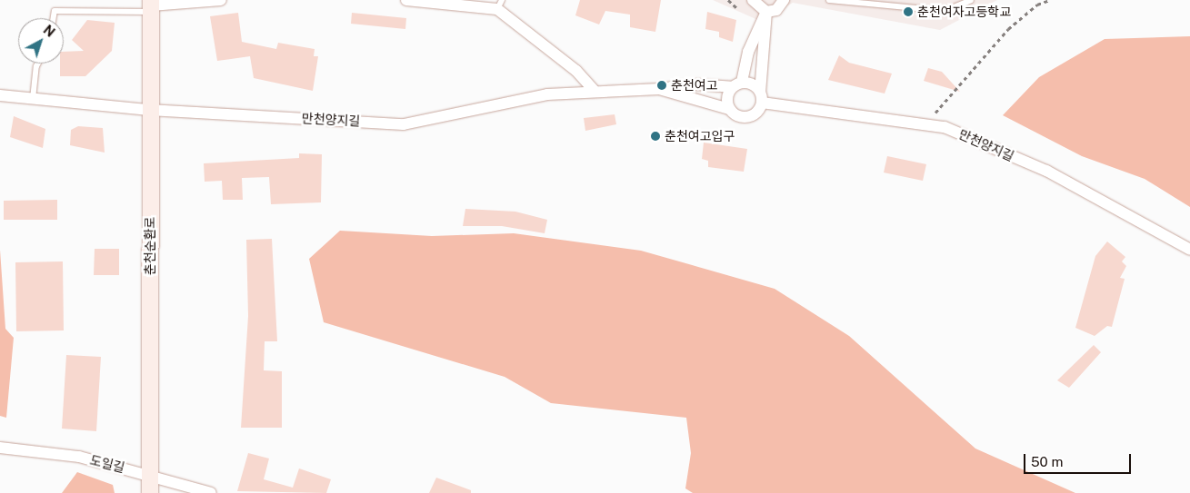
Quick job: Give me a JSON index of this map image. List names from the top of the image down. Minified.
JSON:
{"streets":{"street":["만천양지길","춘천순환로","도일길"]},"crossings":[["만천양지길","춘천순환로"],["춘천순환로","도일길"]],"places":["춘천여자고등학교","춘천여고","춘천여고입구"],"scale_bar":"50 m","north":"top right"}
